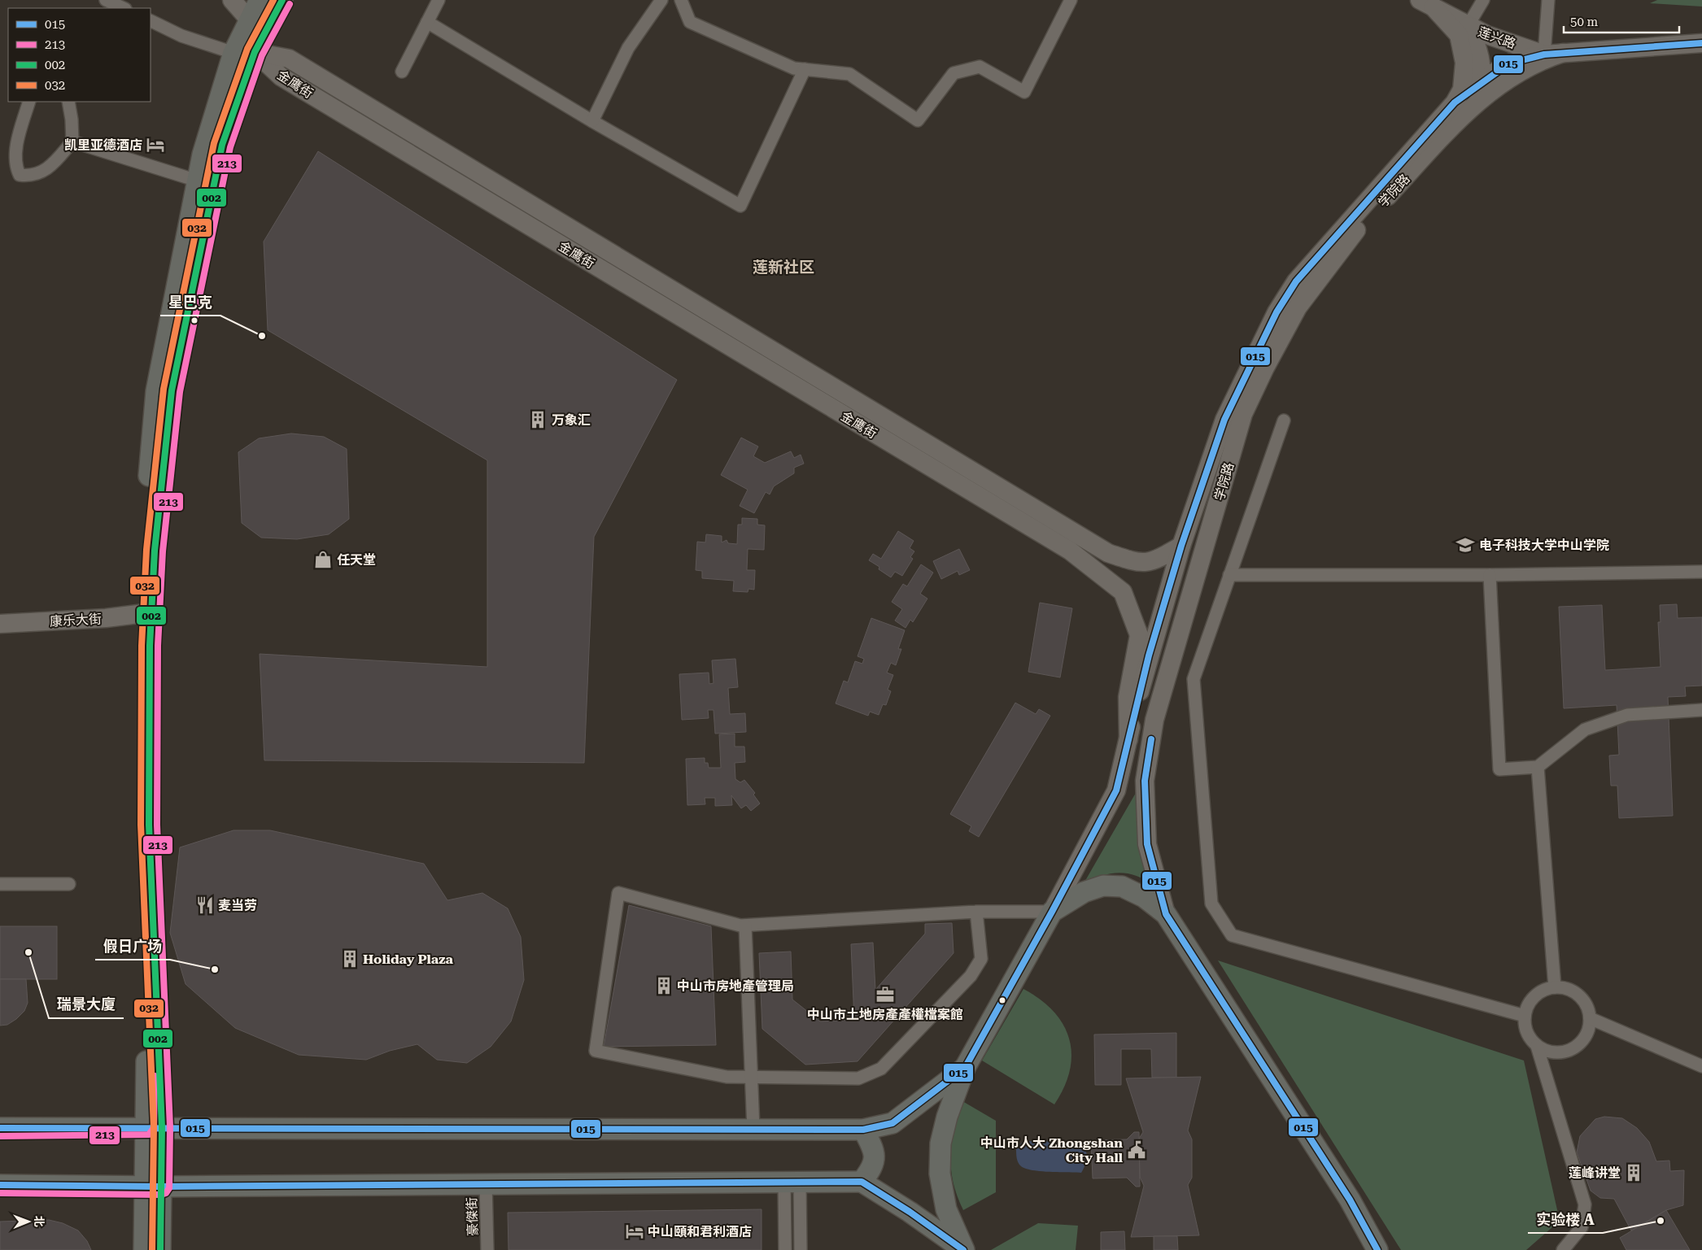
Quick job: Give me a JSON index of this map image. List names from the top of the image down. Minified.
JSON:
{"streets":{"main road":["学院路"],"street":["莲兴路","金鹰街","康乐大街","豪傑街"]},"crossings":[["莲兴路","学院路"],["金鹰街","学院路"]],"districts":["莲新社区"],"places":{"hotel":["凯里亚德酒店","中山頤和君利酒店"],"other":["星巴克","瑞景大廈","假日广场","实验楼 A"],"building":["万象汇","Holiday Plaza","中山市房地產管理局","莲峰讲堂"],"school or university":["电子科技大学中山学院"],"shop":["任天堂"],"restaurant":["麦当劳"],"office":["中山市土地房產產權檔案館"],"public building":["中山市人大 Zhongshan City Hall"]},"lines":["transit line 002","transit line 032","transit line 213","transit line 015"],"legend":["015","213","002","032"],"scale_bar":"50 m","north":"right"}
